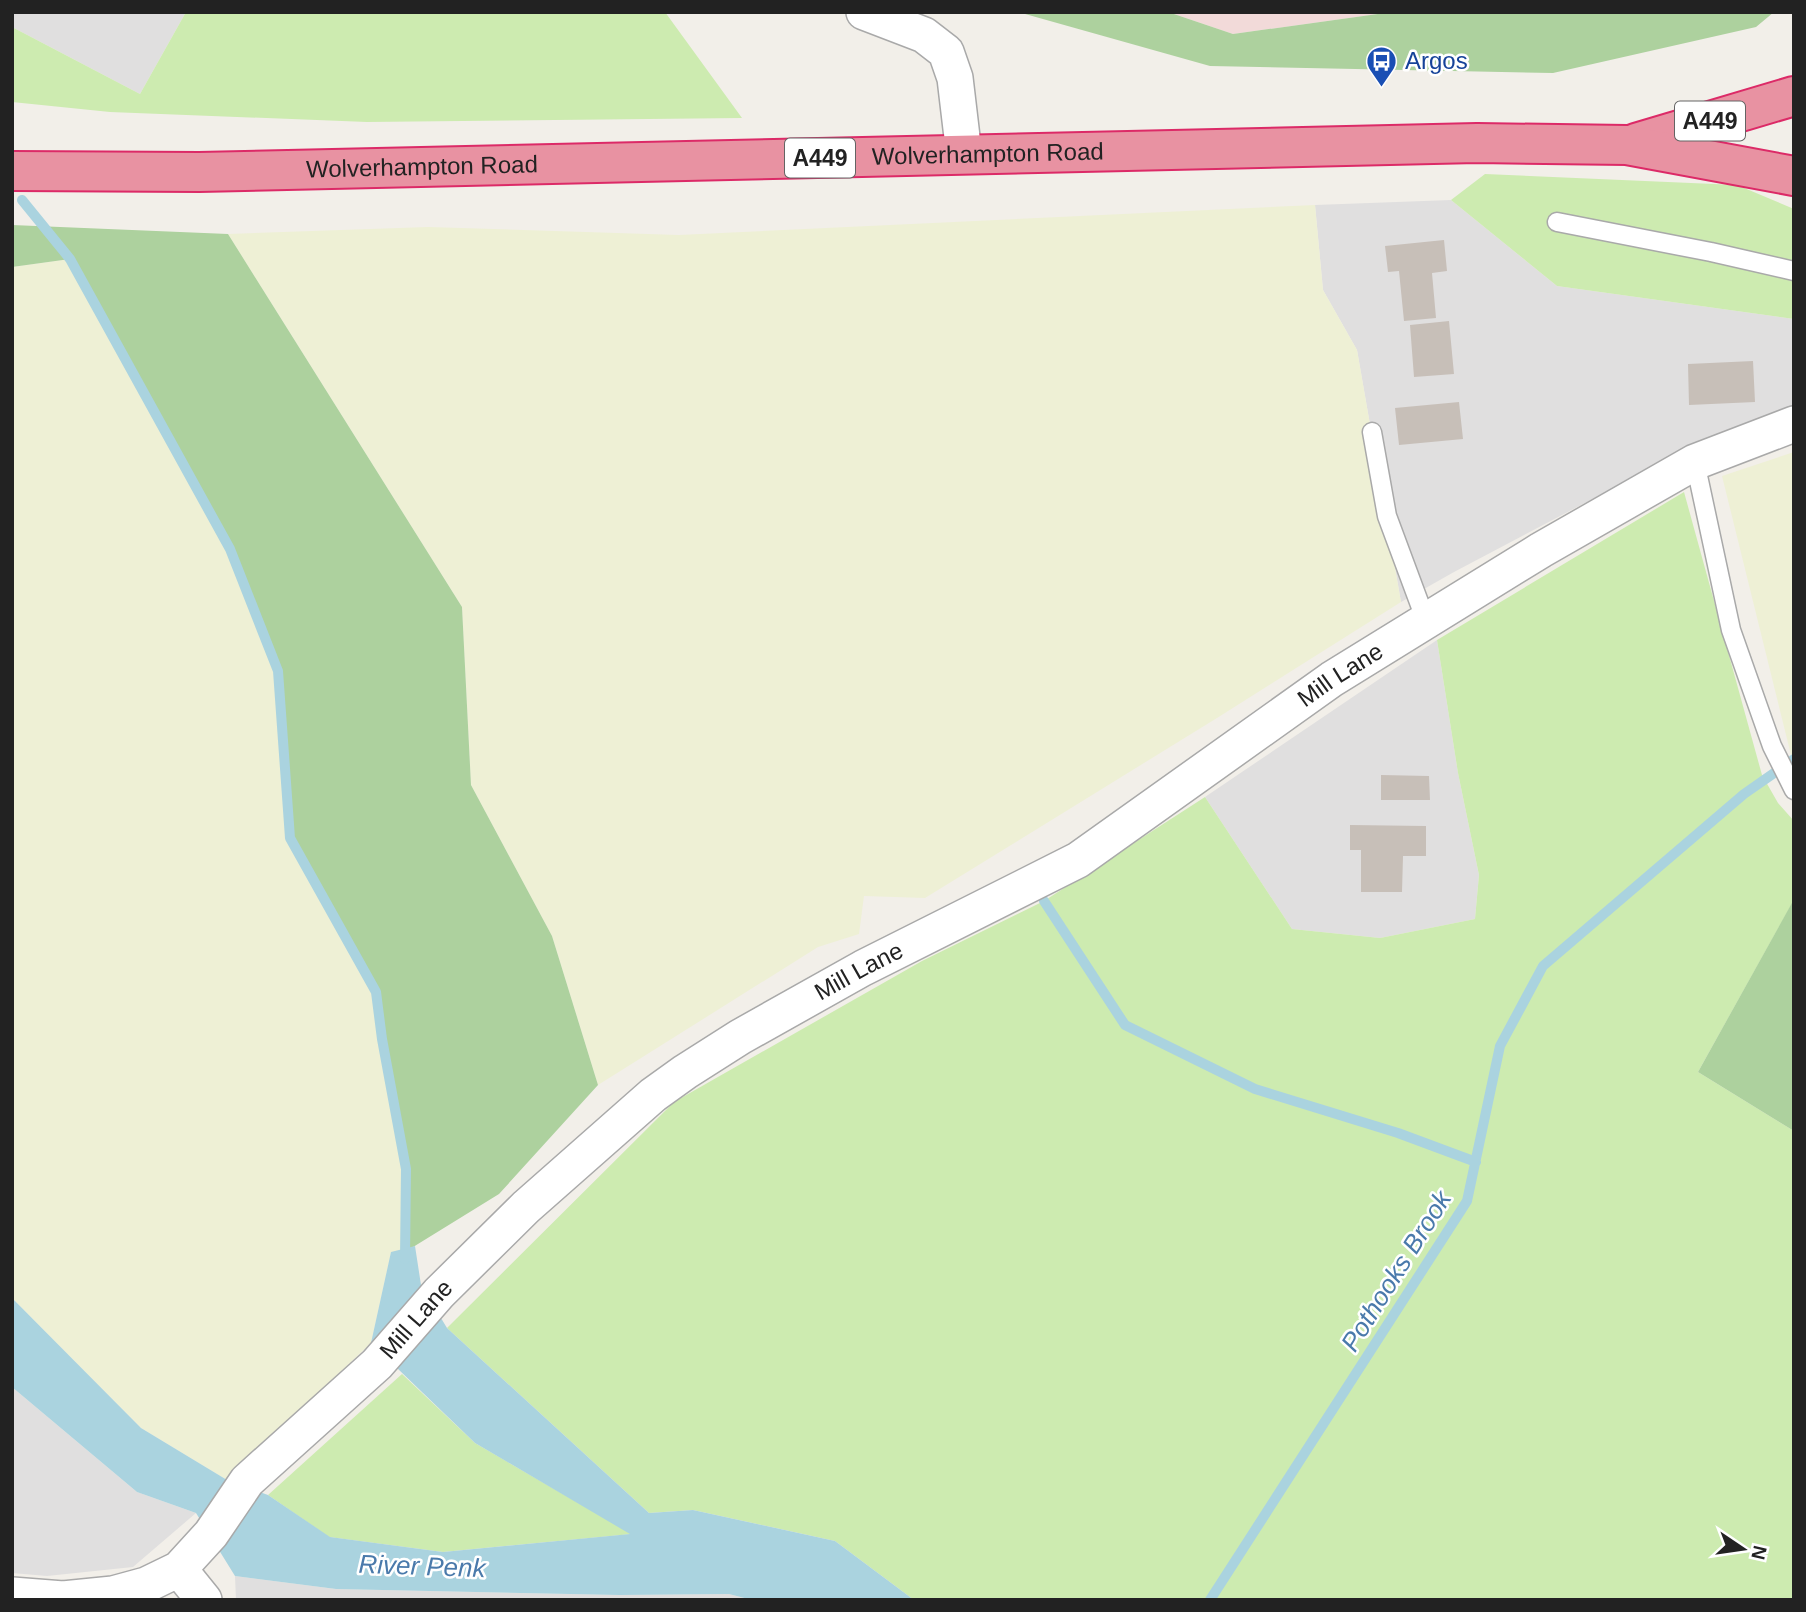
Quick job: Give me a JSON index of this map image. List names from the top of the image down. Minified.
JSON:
{"streets":{"highway":["A449","Wolverhampton Road"],"street":["Mill Lane"]},"water":["Pothooks Brook","River Penk"],"places":{"bus stop":["Argos"]},"north":"right"}
